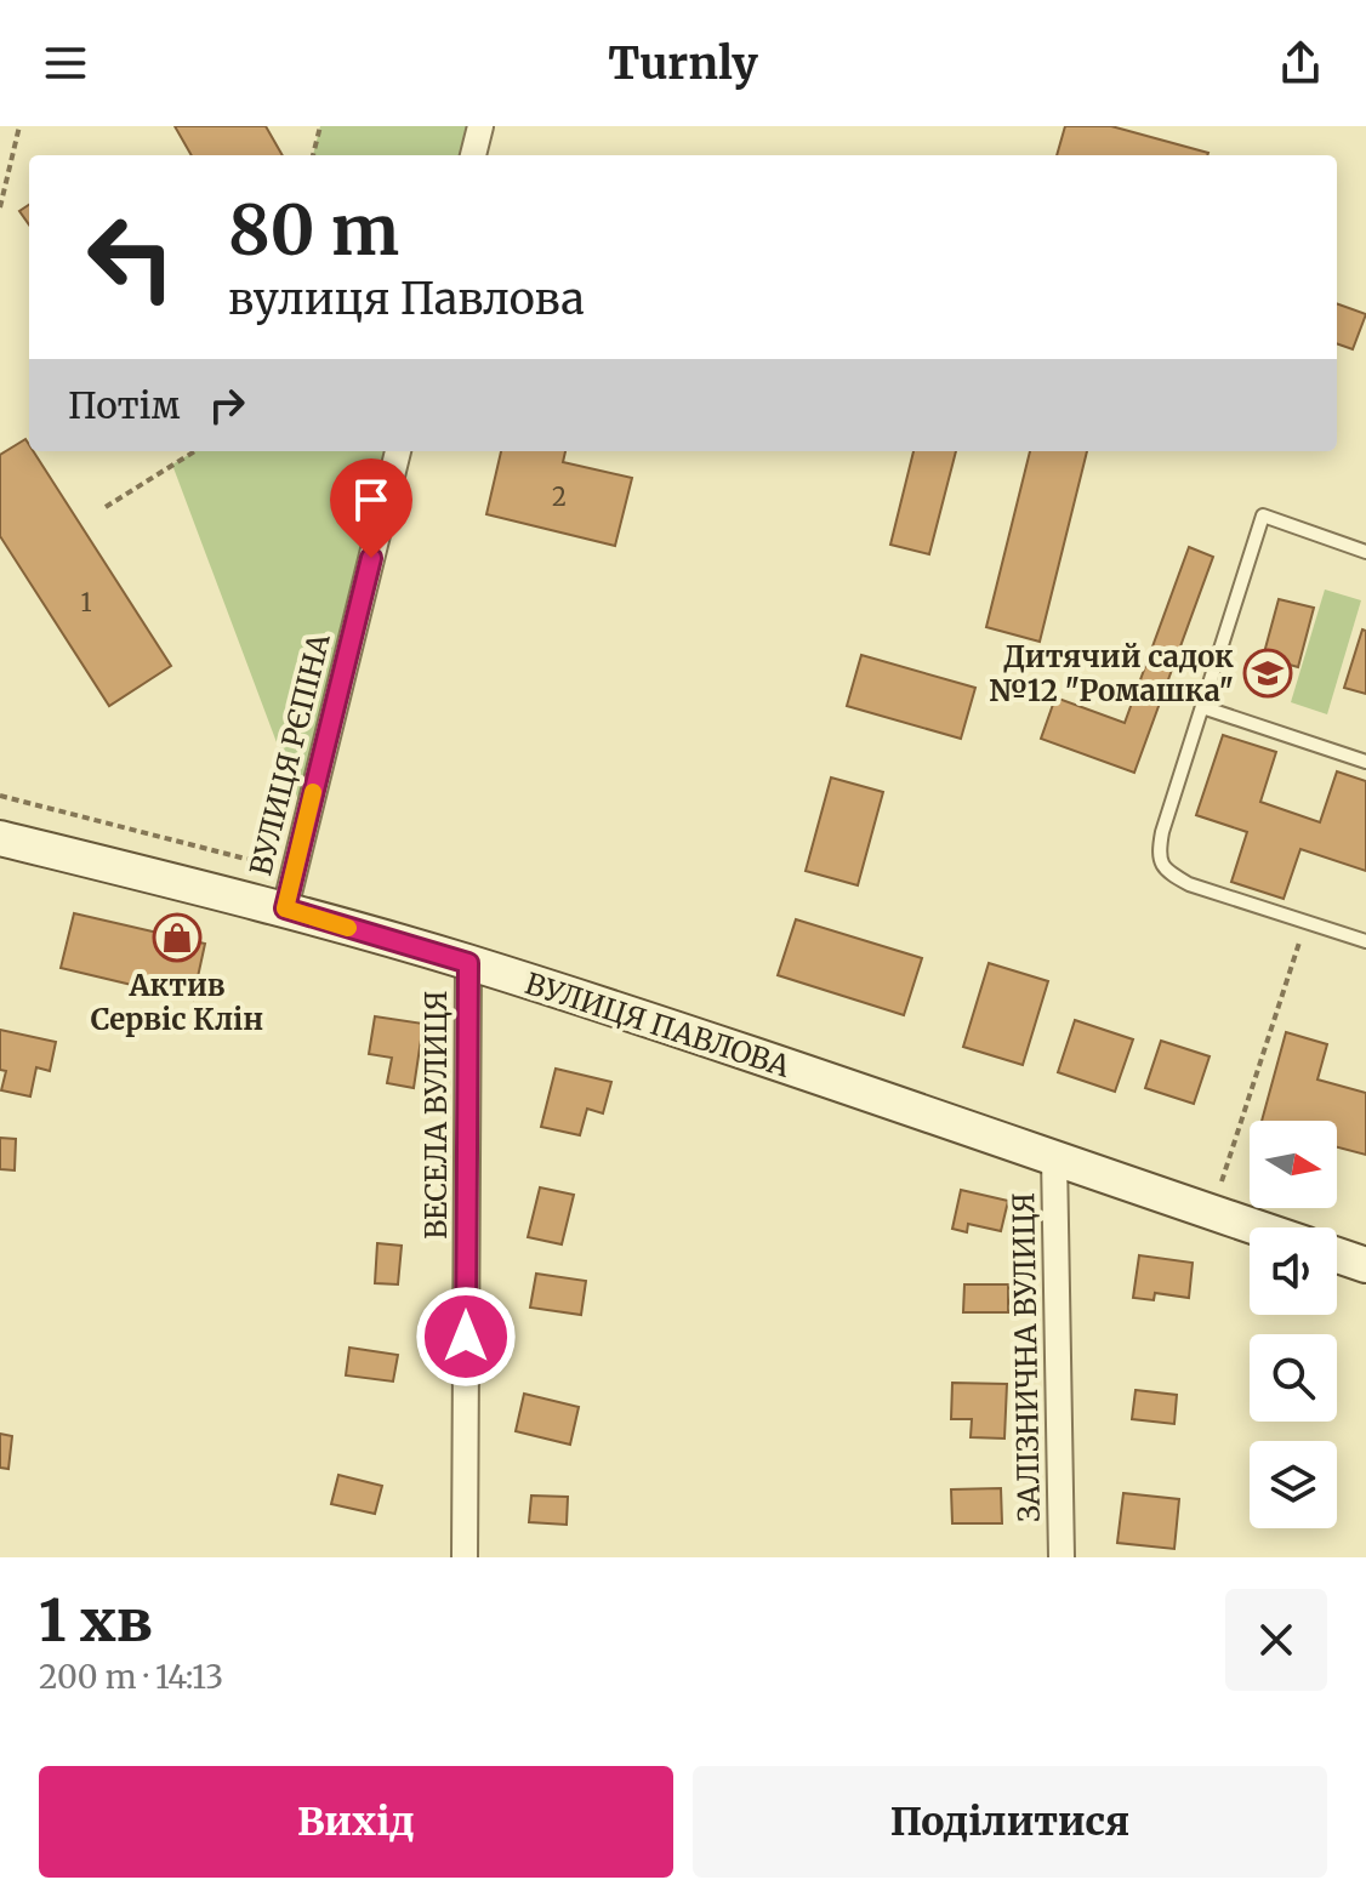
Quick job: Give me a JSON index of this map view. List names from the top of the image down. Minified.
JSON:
{"streets":{"street":["ВУЛИЦЯ РЄПІНА","ВУЛИЦЯ ПАВЛОВА","ВЕСЕЛА ВУЛИЦЯ","ЗАЛІЗНИЧНА ВУЛИЦЯ"]},"crossings":[["ВУЛИЦЯ РЄПІНА","ВУЛИЦЯ ПАВЛОВА"],["ВУЛИЦЯ ПАВЛОВА","ВЕСЕЛА ВУЛИЦЯ"],["ВУЛИЦЯ ПАВЛОВА","ЗАЛІЗНИЧНА ВУЛИЦЯ"]],"places":{"school or university":["Дитячий садок №12 \"Ромашка\""],"shop":["Актив Сервiс Клiн"]},"house_numbers":["2","1"],"north":"right","page":{"header":"Turnly","turn":["80 m","вулиця Павлова"],"then":"Потім","heading":["1 хв","200 m · 14:13"],"buttons":["Вихід","Поділитися"]}}
